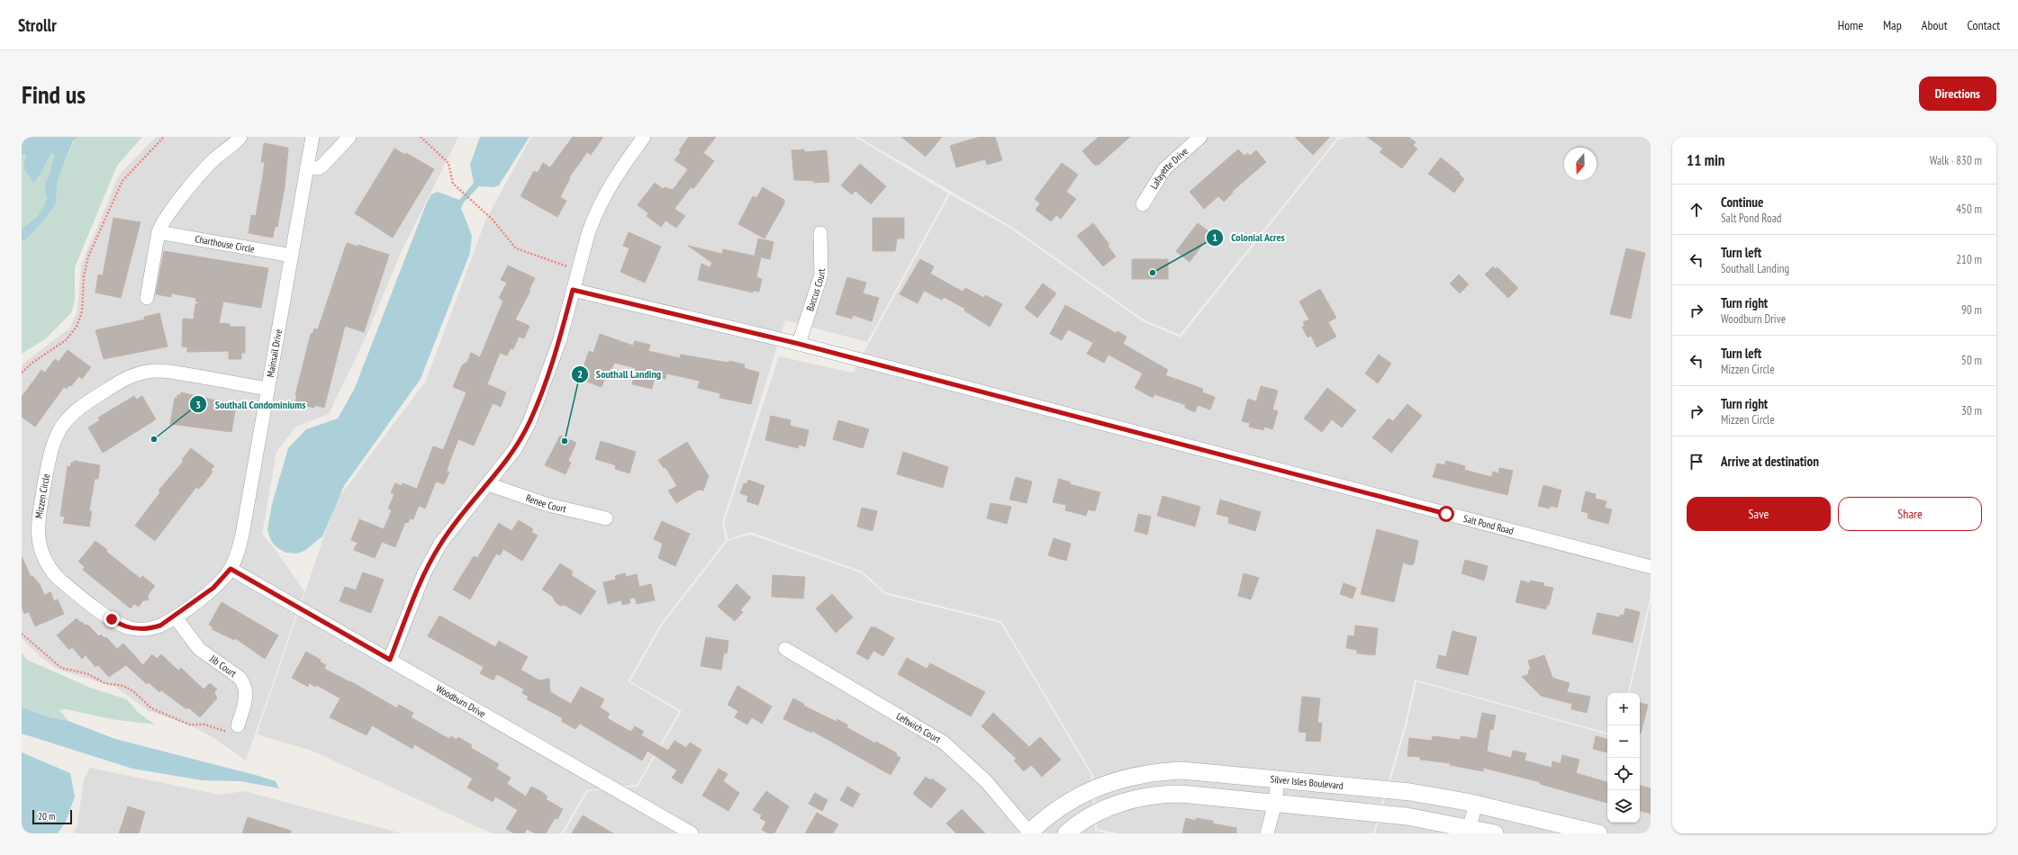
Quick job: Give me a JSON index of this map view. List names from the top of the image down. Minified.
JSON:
{"streets":{"street":["Lafayette Drive","Charthouse Circle","Baccus Court","Mainsail Drive","Mizzen Circle","Renee Court","Salt Pond Road","Jib Court","Woodburn Drive","Leftwich Court","Silver Isles Boulevard"]},"crossings":[["Charthouse Circle","Mainsail Drive"],["Baccus Court","Salt Pond Road"],["Mainsail Drive","Mizzen Circle"],["Mainsail Drive","Woodburn Drive"],["Mizzen Circle","Jib Court"],["Mizzen Circle","Woodburn Drive"],["Leftwich Court","Silver Isles Boulevard"]],"places":["Colonial Acres","Southall Condominiums","Southall Landing"],"scale_bar":"20 m","north":"bottom","page":{"header":"Strollr","nav":["Home","Map","About","Contact"],"buttons":["Directions",["Save","Share"]],"title":"Find us","heading":["11 min","Walk · 830 m"],"list":[["Continue","Salt Pond Road","450 m"],["Turn left","Southall Landing","210 m"],["Turn right","Woodburn Drive","90 m"],["Turn left","Mizzen Circle","50 m"],["Turn right","Mizzen Circle","30 m"],"Arrive at destination"],"map_buttons":["+","−"],"scale":"20 m"}}
